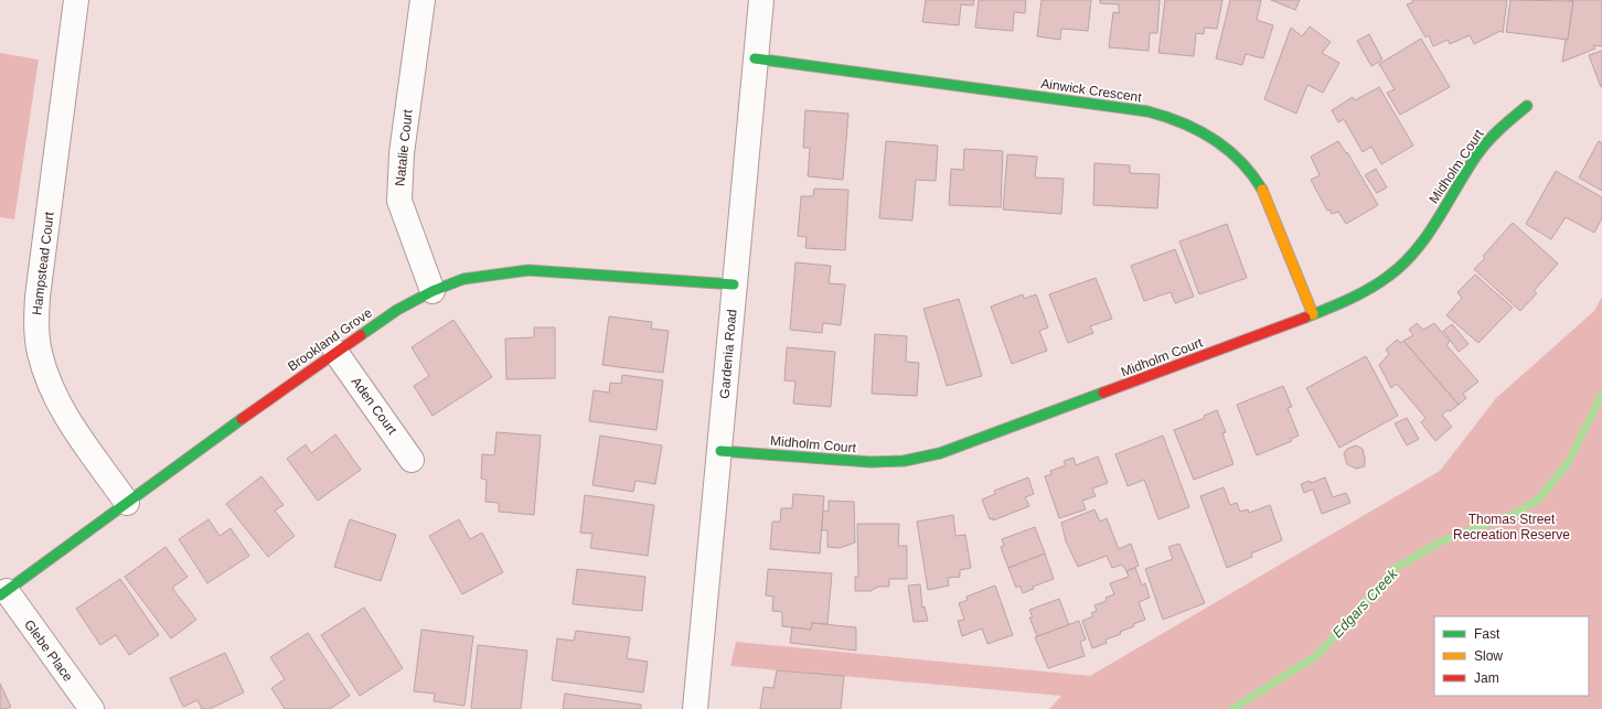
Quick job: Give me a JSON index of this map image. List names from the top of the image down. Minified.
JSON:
{"streets":{"street":["Ainwick Crescent","Natalie Court","Midholm Court","Hampstead Court","Brookland Grove","Gardenia Road","Aden Court","Glebe Place"]},"crossings":[["Ainwick Crescent","Midholm Court"],["Ainwick Crescent","Gardenia Road"],["Natalie Court","Brookland Grove"],["Midholm Court","Gardenia Road"],["Hampstead Court","Brookland Grove"],["Brookland Grove","Gardenia Road"],["Brookland Grove","Aden Court"],["Brookland Grove","Glebe Place"]],"water":["Edgars Creek"],"parks":["Thomas Street Recreation Reserve"],"legend":["Fast","Slow","Jam"]}
